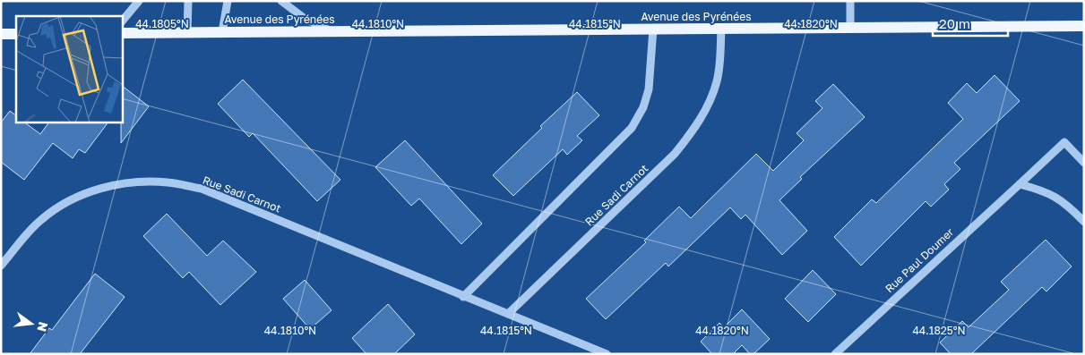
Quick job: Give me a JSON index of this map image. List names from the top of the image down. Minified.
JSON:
{"streets":{"main road":["Avenue des Pyrénées"],"street":["Rue Sadi Carnot","Rue Paul Doumer"]},"crossings":[["Avenue des Pyrénées","Rue Sadi Carnot"]],"scale_bar":"20 m","north":"right","coordinates":["44.1805°N","44.1810°N","44.1815°N","44.1820°N","44.1825°N"]}
